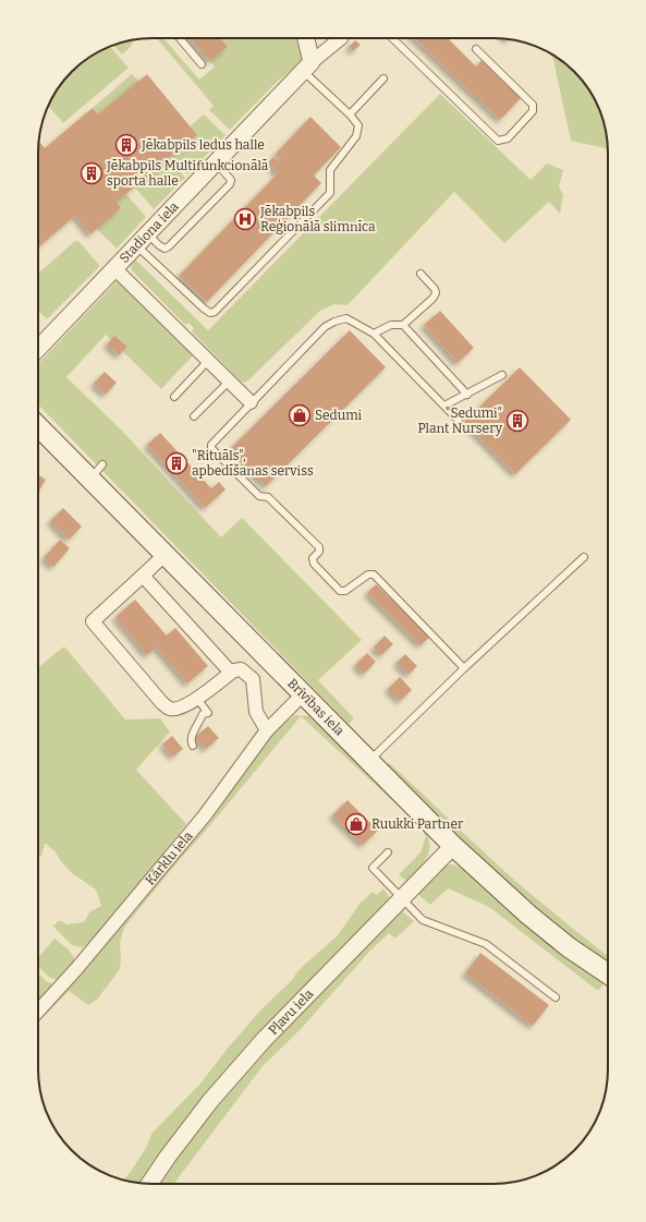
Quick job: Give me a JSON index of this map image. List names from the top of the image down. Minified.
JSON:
{"streets":{"main road":["Brīvības iela"],"street":["Stadiona iela","Kārklu iela","Pļavu iela"]},"crossings":[["Brīvības iela","Kārklu iela"],["Brīvības iela","Pļavu iela"]],"places":{"building":["Jēkabpils ledus halle","Jēkabpils Multifunkcionālā sporta halle","\"Sedumi\" Plant Nursery","\"Rituāls\", apbedīšanas serviss"],"hospital":["Jēkabpils Reģionālā slimnīca"],"shop":["Sedumi","Ruukki Partner"]}}
